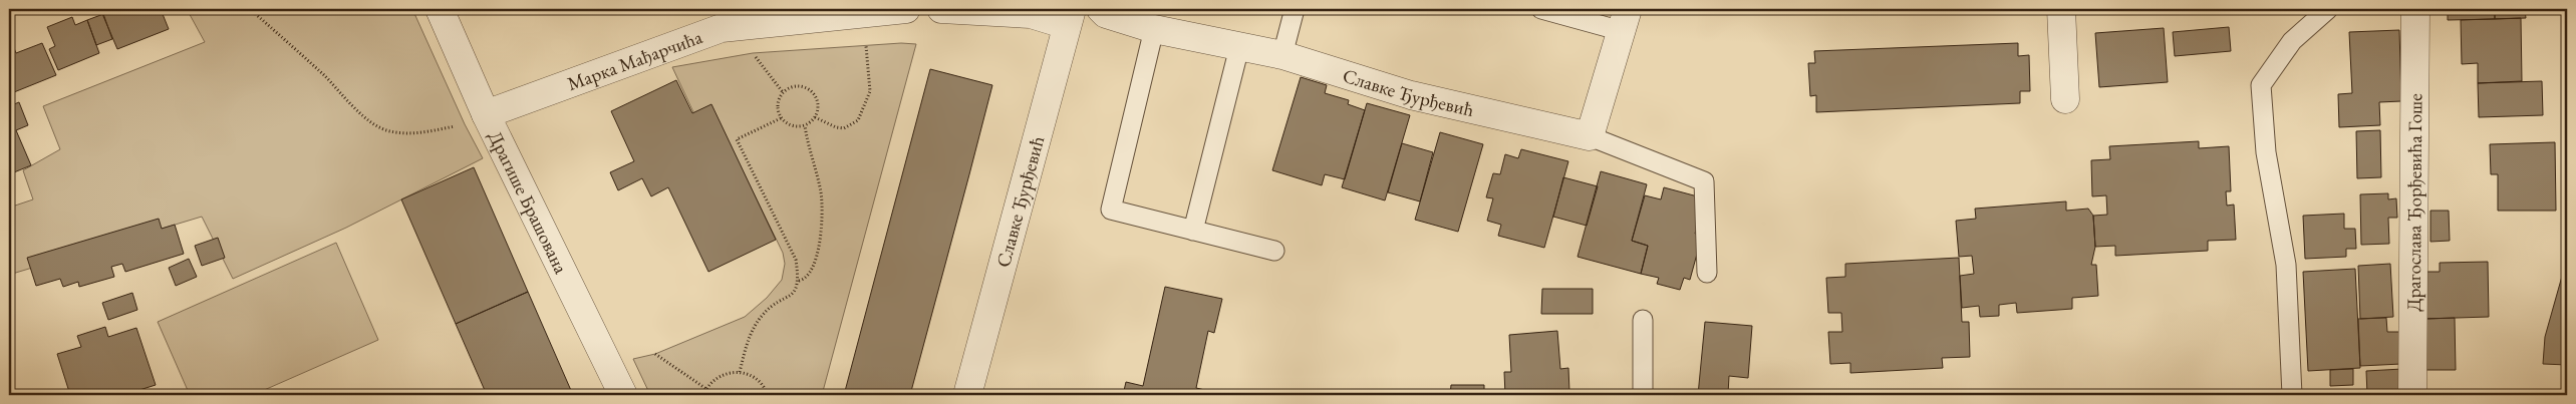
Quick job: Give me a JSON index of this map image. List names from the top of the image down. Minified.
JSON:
{"streets":{"street":["Марка Мађарчића","Славке Ђурђевић","Драгослава Ђорђевића Гоше","Драгише Брашована"]},"crossings":[["Марка Мађарчића","Драгише Брашована"]]}
